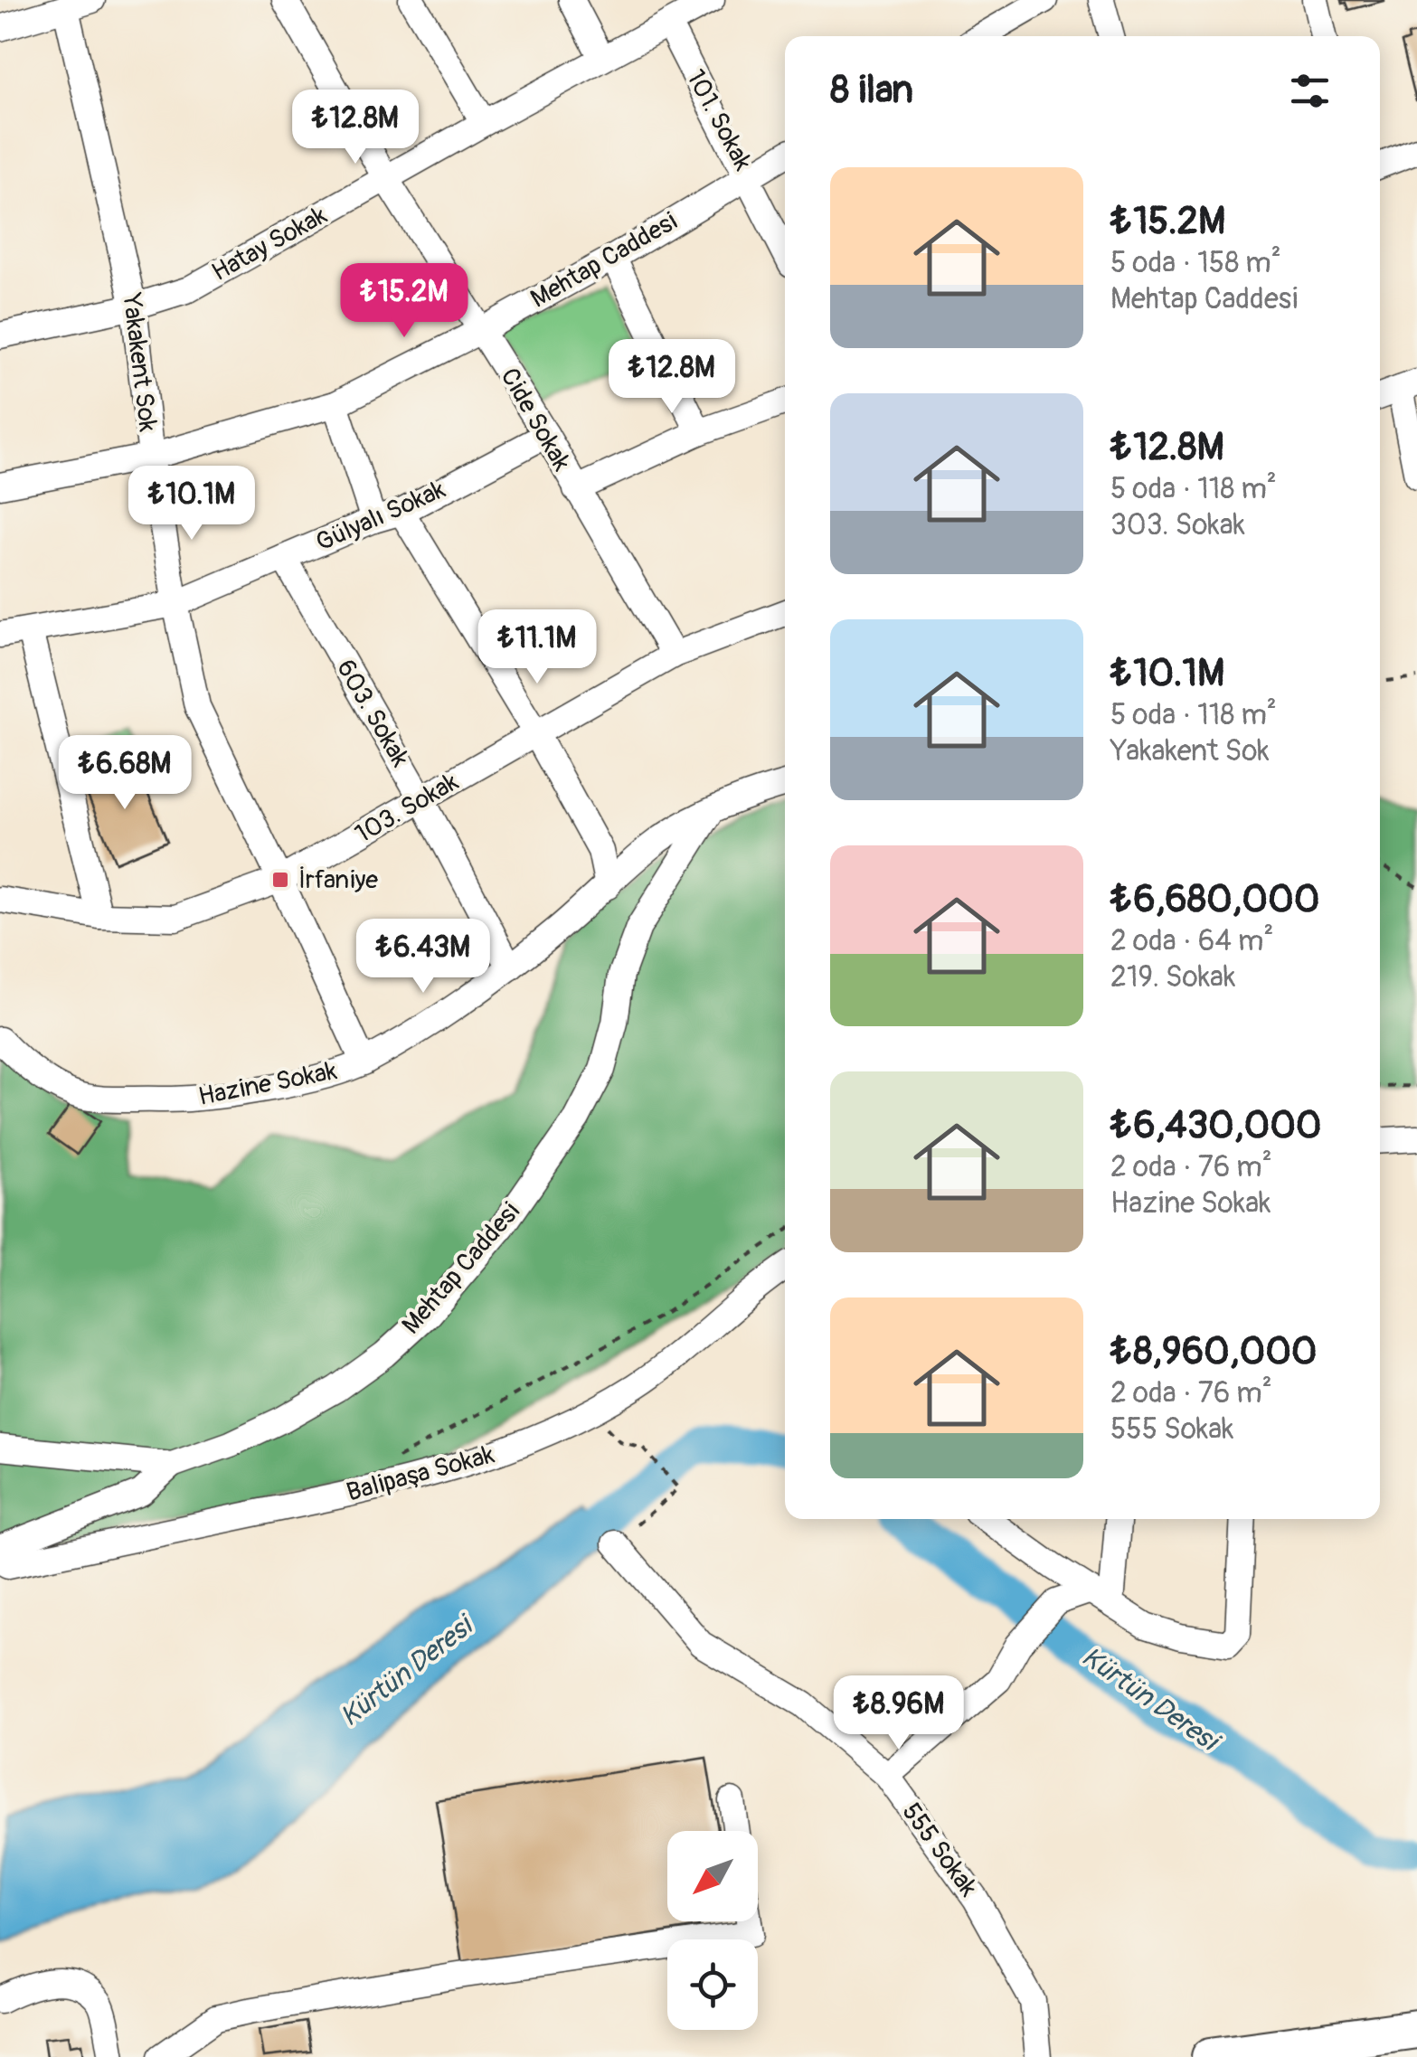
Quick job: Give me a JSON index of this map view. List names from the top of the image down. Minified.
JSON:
{"streets":{"street":["101. Sokak","Hatay Sokak","Mehtap Caddesi","Yakakent Sok","Cide Sokak","Gülyalı Sokak","603. Sokak","103. Sokak","Hazine Sokak","Balipaşa Sokak","555 Sokak"]},"crossings":[["101. Sokak","Hatay Sokak"],["101. Sokak","Mehtap Caddesi"],["Hatay Sokak","Yakakent Sok"],["Hatay Sokak","Cide Sokak"],["Mehtap Caddesi","Yakakent Sok"],["Mehtap Caddesi","Cide Sokak"],["Mehtap Caddesi","Hazine Sokak"],["Yakakent Sok","Gülyalı Sokak"],["Yakakent Sok","103. Sokak"],["Yakakent Sok","Hazine Sokak"],["Cide Sokak","Gülyalı Sokak"],["Cide Sokak","103. Sokak"],["Gülyalı Sokak","603. Sokak"],["603. Sokak","103. Sokak"],["603. Sokak","Hazine Sokak"]],"water":["Kürtün Deresi"],"places":{"transit":["İrfaniye"]},"north":"bottom left","page":{"heading":"8 ilan","price":["₺12.8M","₺15.2M","₺12.8M","₺10.1M","₺11.1M","₺6.68M","₺6.43M","₺8.96M"],"list":[{"name":"₺15.2M","note":"5 oda · 158 m² · Mehtap Caddesi"},{"name":"₺12.8M","note":"5 oda · 118 m² · 303. Sokak"},{"name":"₺10.1M","note":"5 oda · 118 m² · Yakakent Sok"},{"name":"₺6,680,000","note":"2 oda · 64 m² · 219. Sokak"},{"name":"₺6,430,000","note":"2 oda · 76 m² · Hazine Sokak"},{"name":"₺8,960,000","note":"2 oda · 76 m² · 555 Sokak"}]}}
